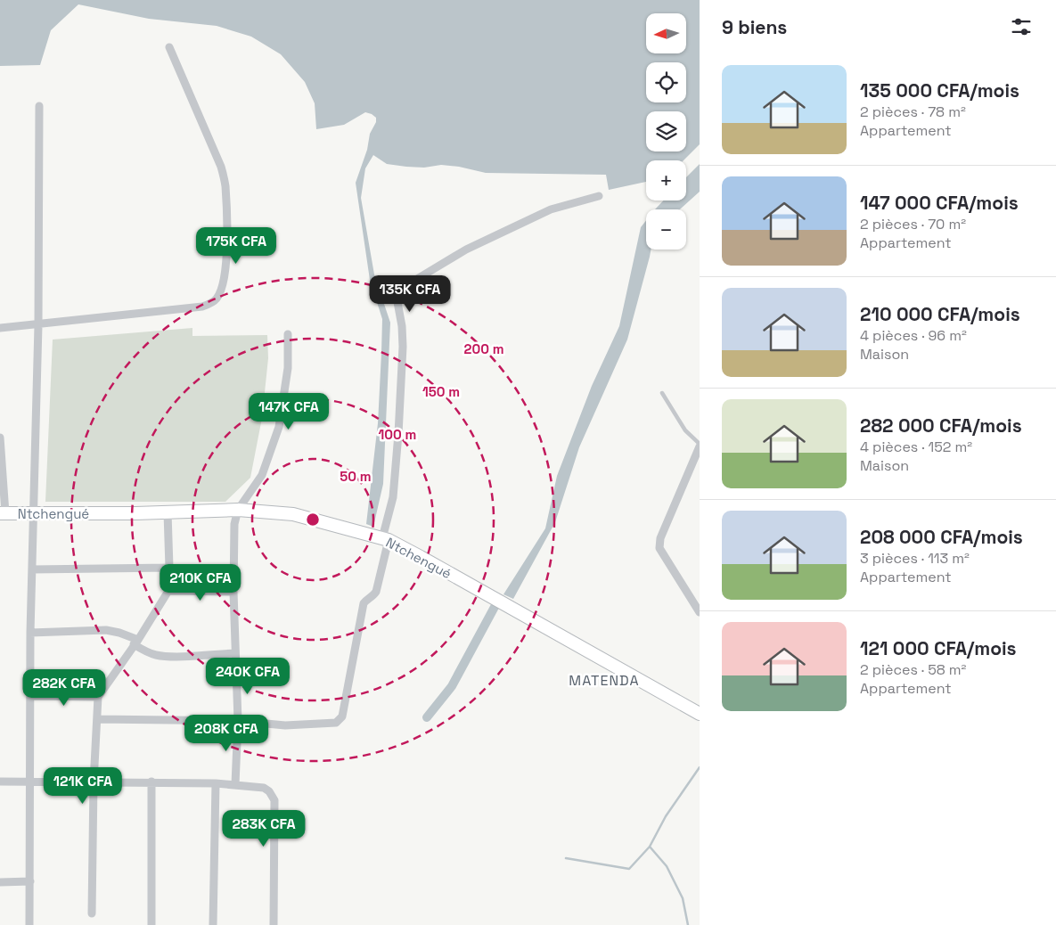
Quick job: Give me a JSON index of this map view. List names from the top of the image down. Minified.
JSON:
{"streets":{"main road":["Ntchengué"]},"districts":["MATENDA"],"north":"left","page":{"heading":"9 biens","map_buttons":["+","−"],"list":[{"name":"135 000 CFA/mois","note":"2 pièces · 78 m² · Appartement"},{"name":"147 000 CFA/mois","note":"2 pièces · 70 m² · Appartement"},{"name":"210 000 CFA/mois","note":"4 pièces · 96 m² · Maison"},{"name":"282 000 CFA/mois","note":"4 pièces · 152 m² · Maison"},{"name":"208 000 CFA/mois","note":"3 pièces · 113 m² · Appartement"},{"name":"121 000 CFA/mois","note":"2 pièces · 58 m² · Appartement"}],"price":["175K CFA","135K CFA","147K CFA","210K CFA","240K CFA","282K CFA","208K CFA","121K CFA","283K CFA"]},"rings":["200 m","150 m","100 m","50 m"]}
